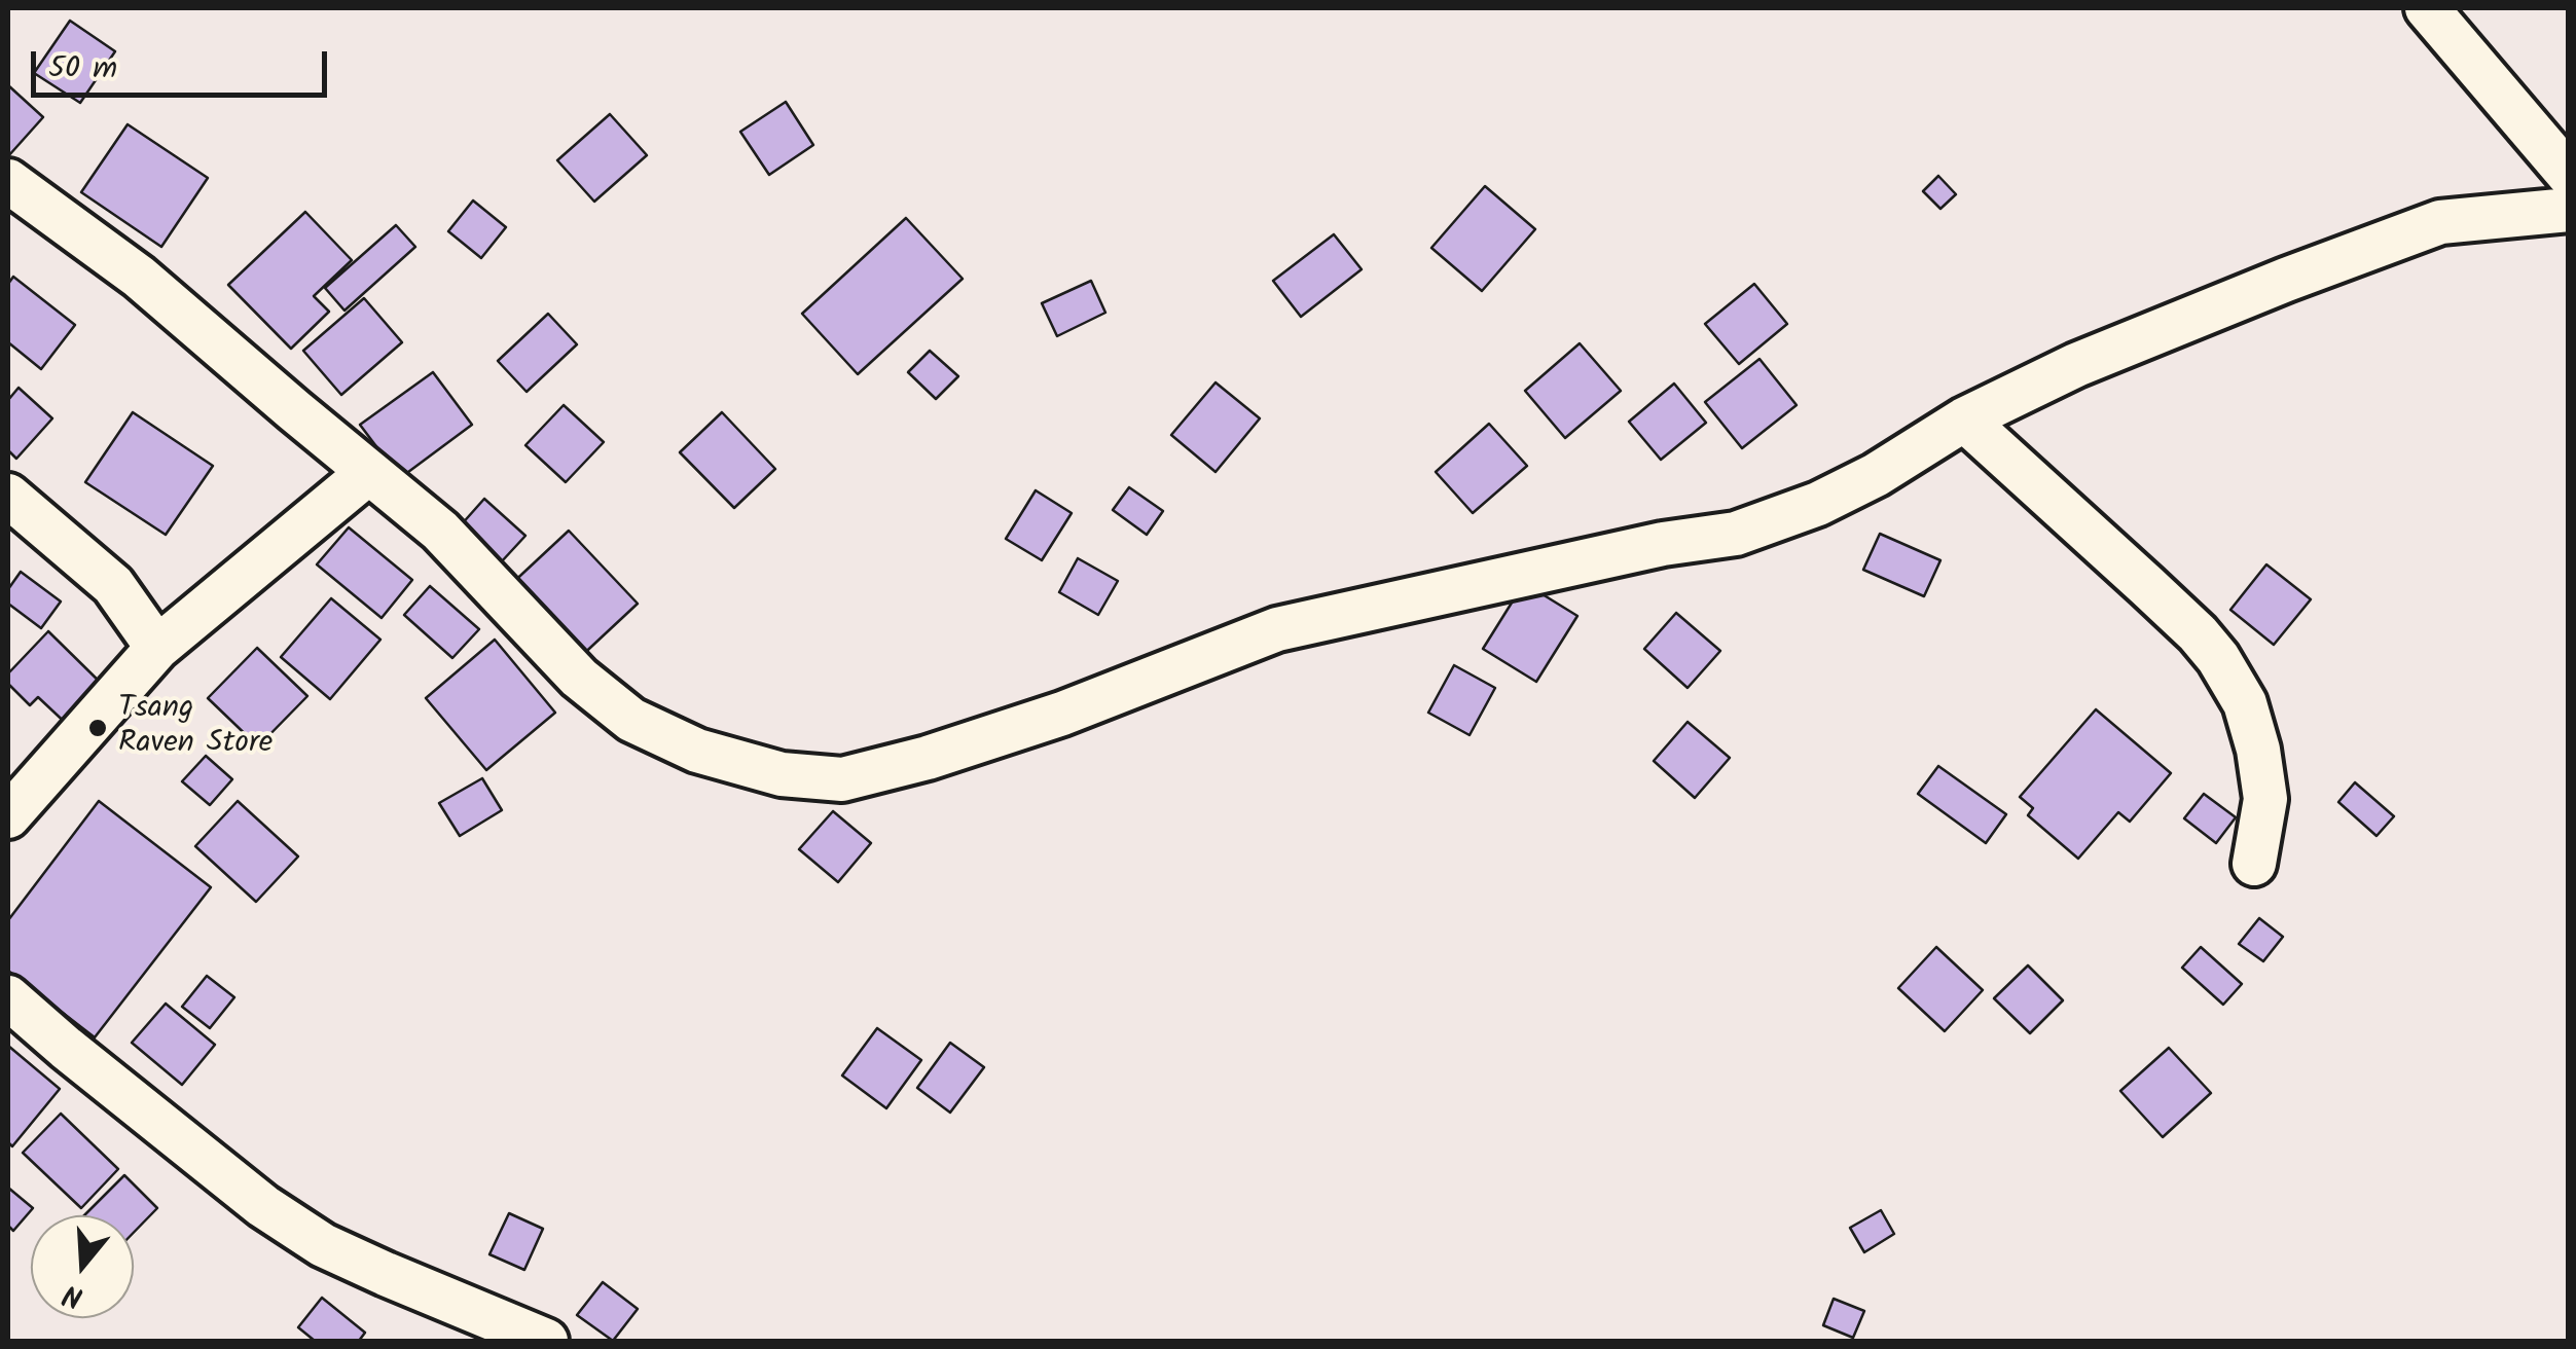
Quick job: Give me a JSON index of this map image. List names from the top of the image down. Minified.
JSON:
{"places":["Tsang Raven Store"],"scale_bar":"50 m","north":"bottom"}
